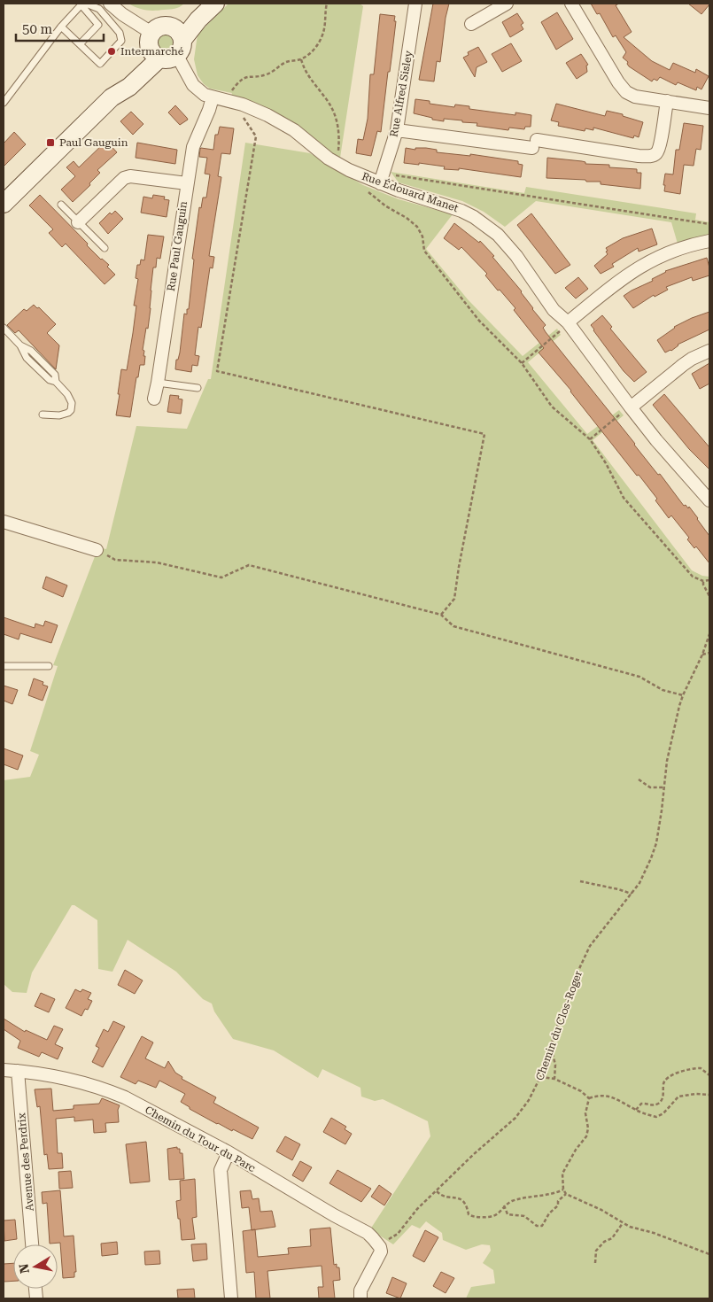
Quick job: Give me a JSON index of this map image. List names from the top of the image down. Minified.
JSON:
{"streets":{"street":["Rue Alfred Sisley","Rue Édouard Manet","Rue Paul Gauguin","Chemin du Tour du Parc","Avenue des Perdrix"],"path":["Chemin du Clos-Roger"]},"crossings":[["Rue Alfred Sisley","Rue Édouard Manet"],["Rue Édouard Manet","Rue Paul Gauguin"],["Chemin du Clos-Roger","Chemin du Tour du Parc"],["Chemin du Tour du Parc","Avenue des Perdrix"]],"places":{"other":["Intermarché"],"transit":["Paul Gauguin"]},"scale_bar":"50 m","north":"left"}
